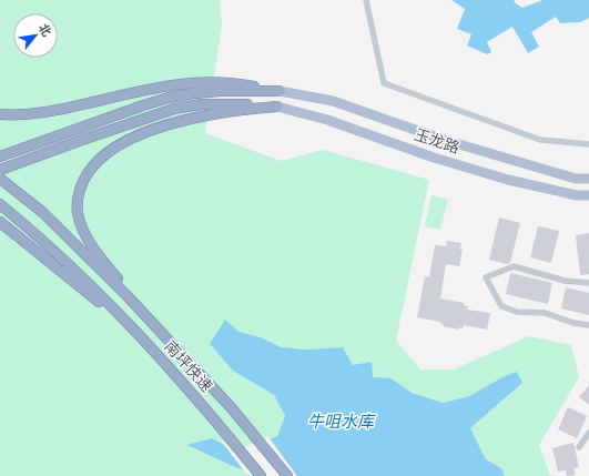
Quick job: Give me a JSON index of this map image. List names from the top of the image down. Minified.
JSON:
{"streets":{"highway":["南坪快速"],"main road":["玉龙路"]},"water":["牛咀水库"],"north":"top right"}
